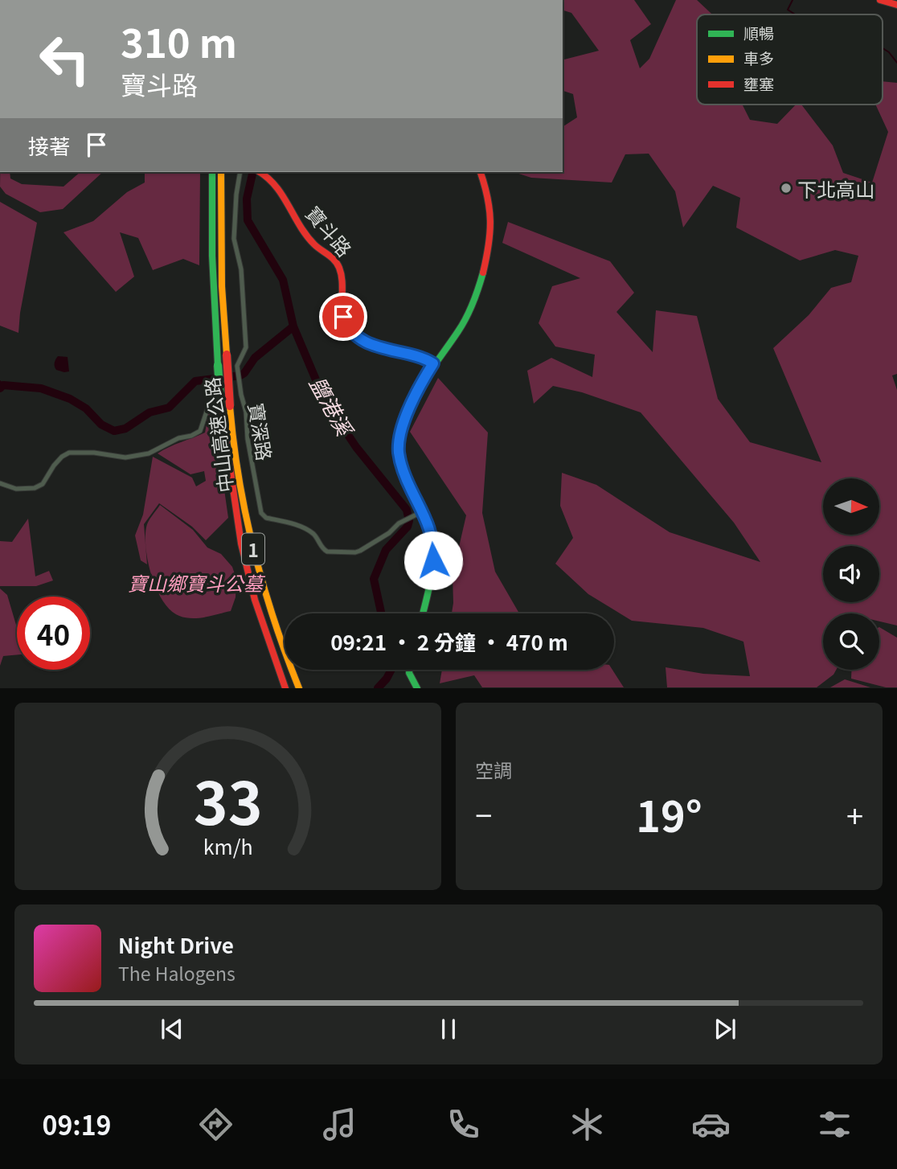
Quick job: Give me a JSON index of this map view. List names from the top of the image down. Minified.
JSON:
{"streets":{"main road":["寶斗路","中山高速公路","1"],"street":["寶深路"]},"water":["鹽港溪"],"parks":["寶山鄉寶斗公墓"],"places":["下北高山"],"legend":["順暢","車多","壅塞"],"north":"right","page":{"turn":["310 m","寶斗路"],"then":"接著","limit":"40","trip":"09:21 · 2 分鐘 · 470 m","tile":"空調","heat":["−","19°","+"],"song":["Night Drive","The Halogens"],"tabs":"09:19","gauge":["33","km/h"]}}
